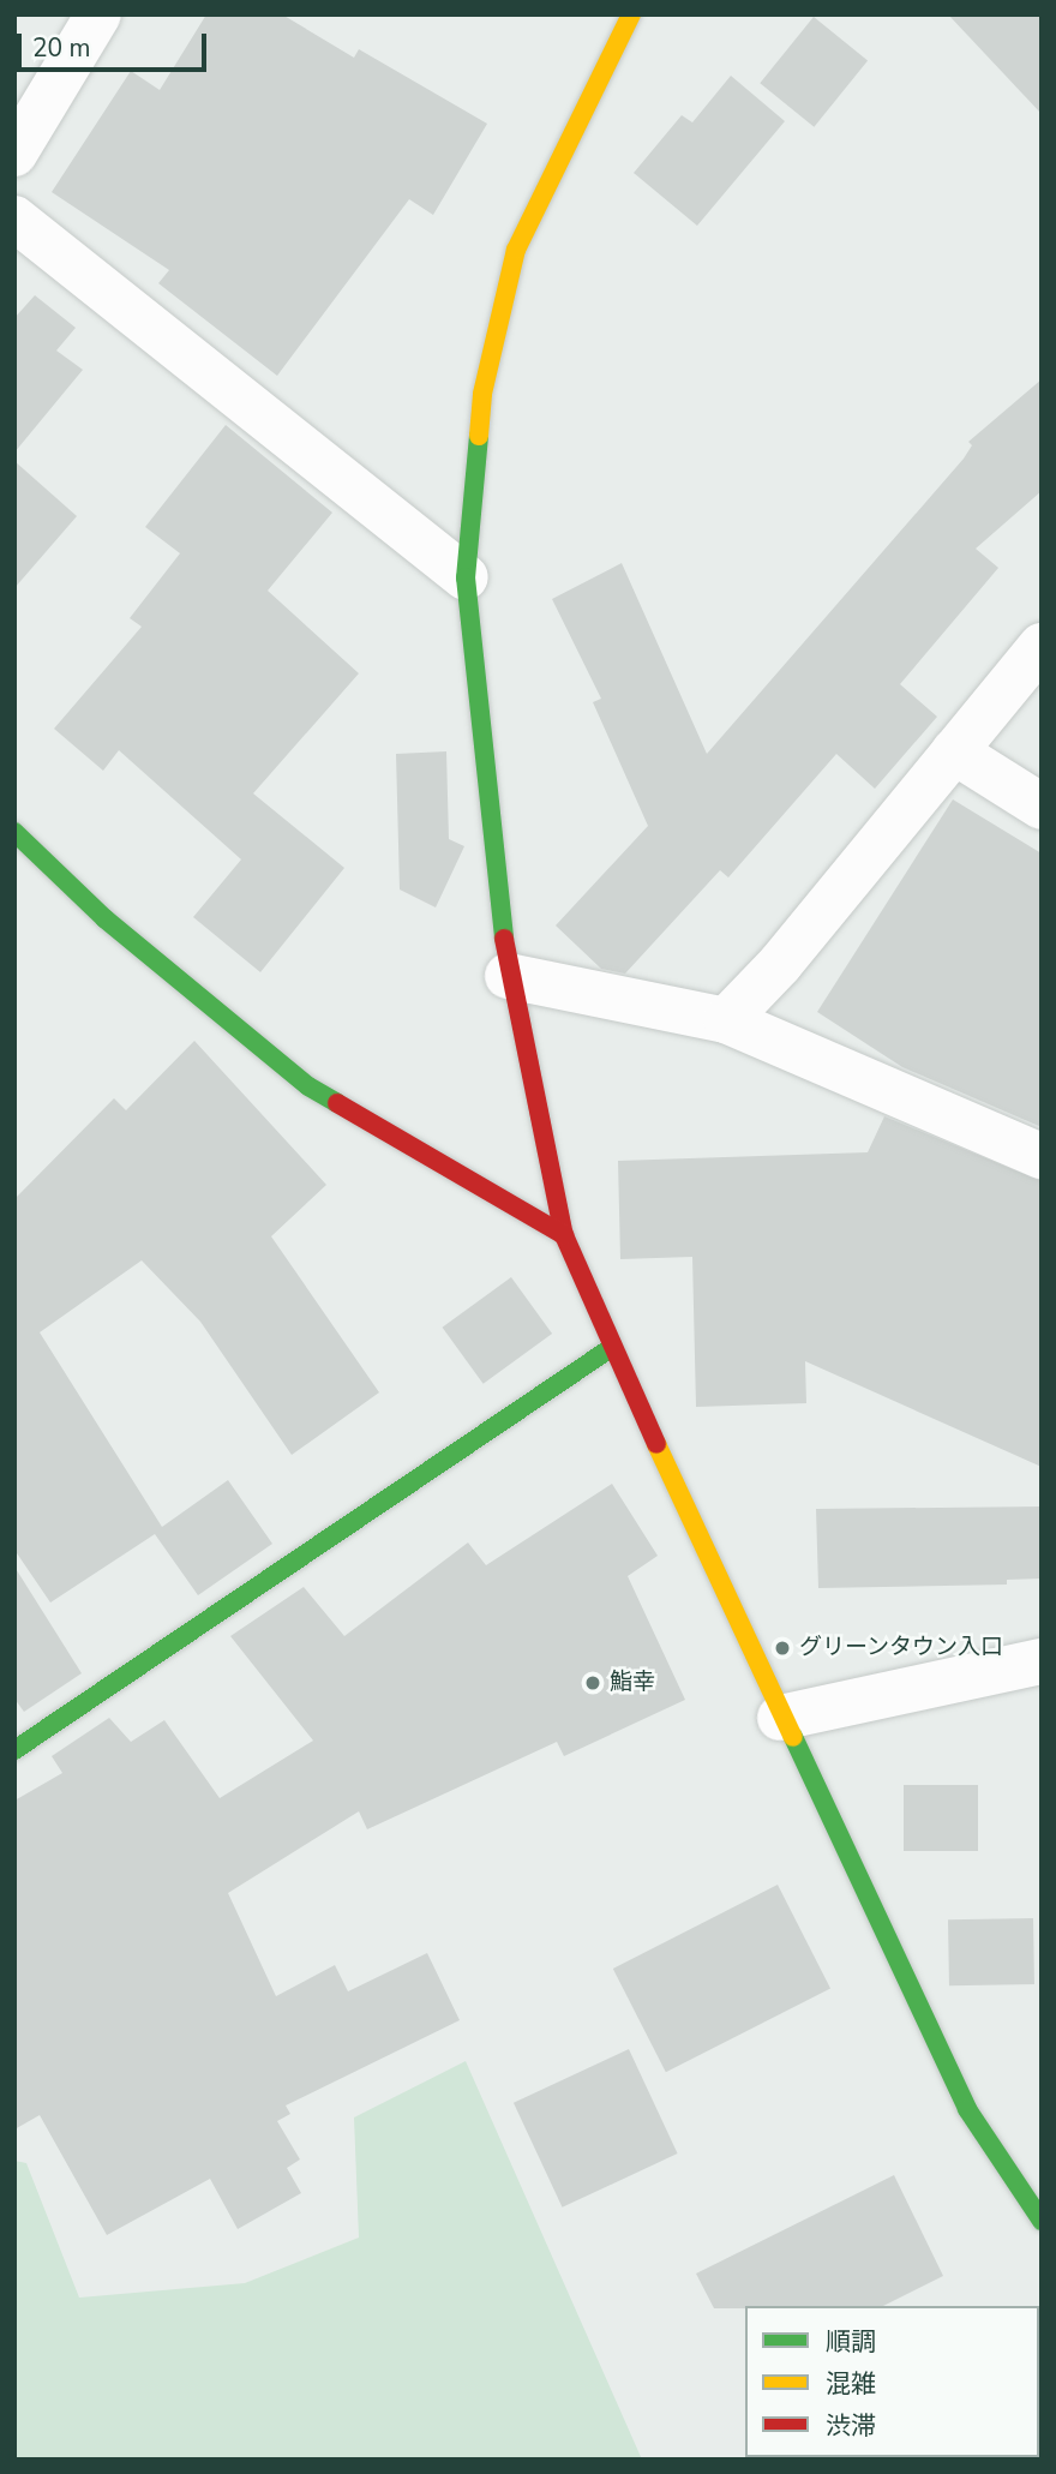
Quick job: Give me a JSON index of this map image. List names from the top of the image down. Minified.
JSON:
{"places":["グリーンタウン入口","鮨幸"],"legend":["順調","混雑","渋滞"],"scale_bar":"20 m"}
